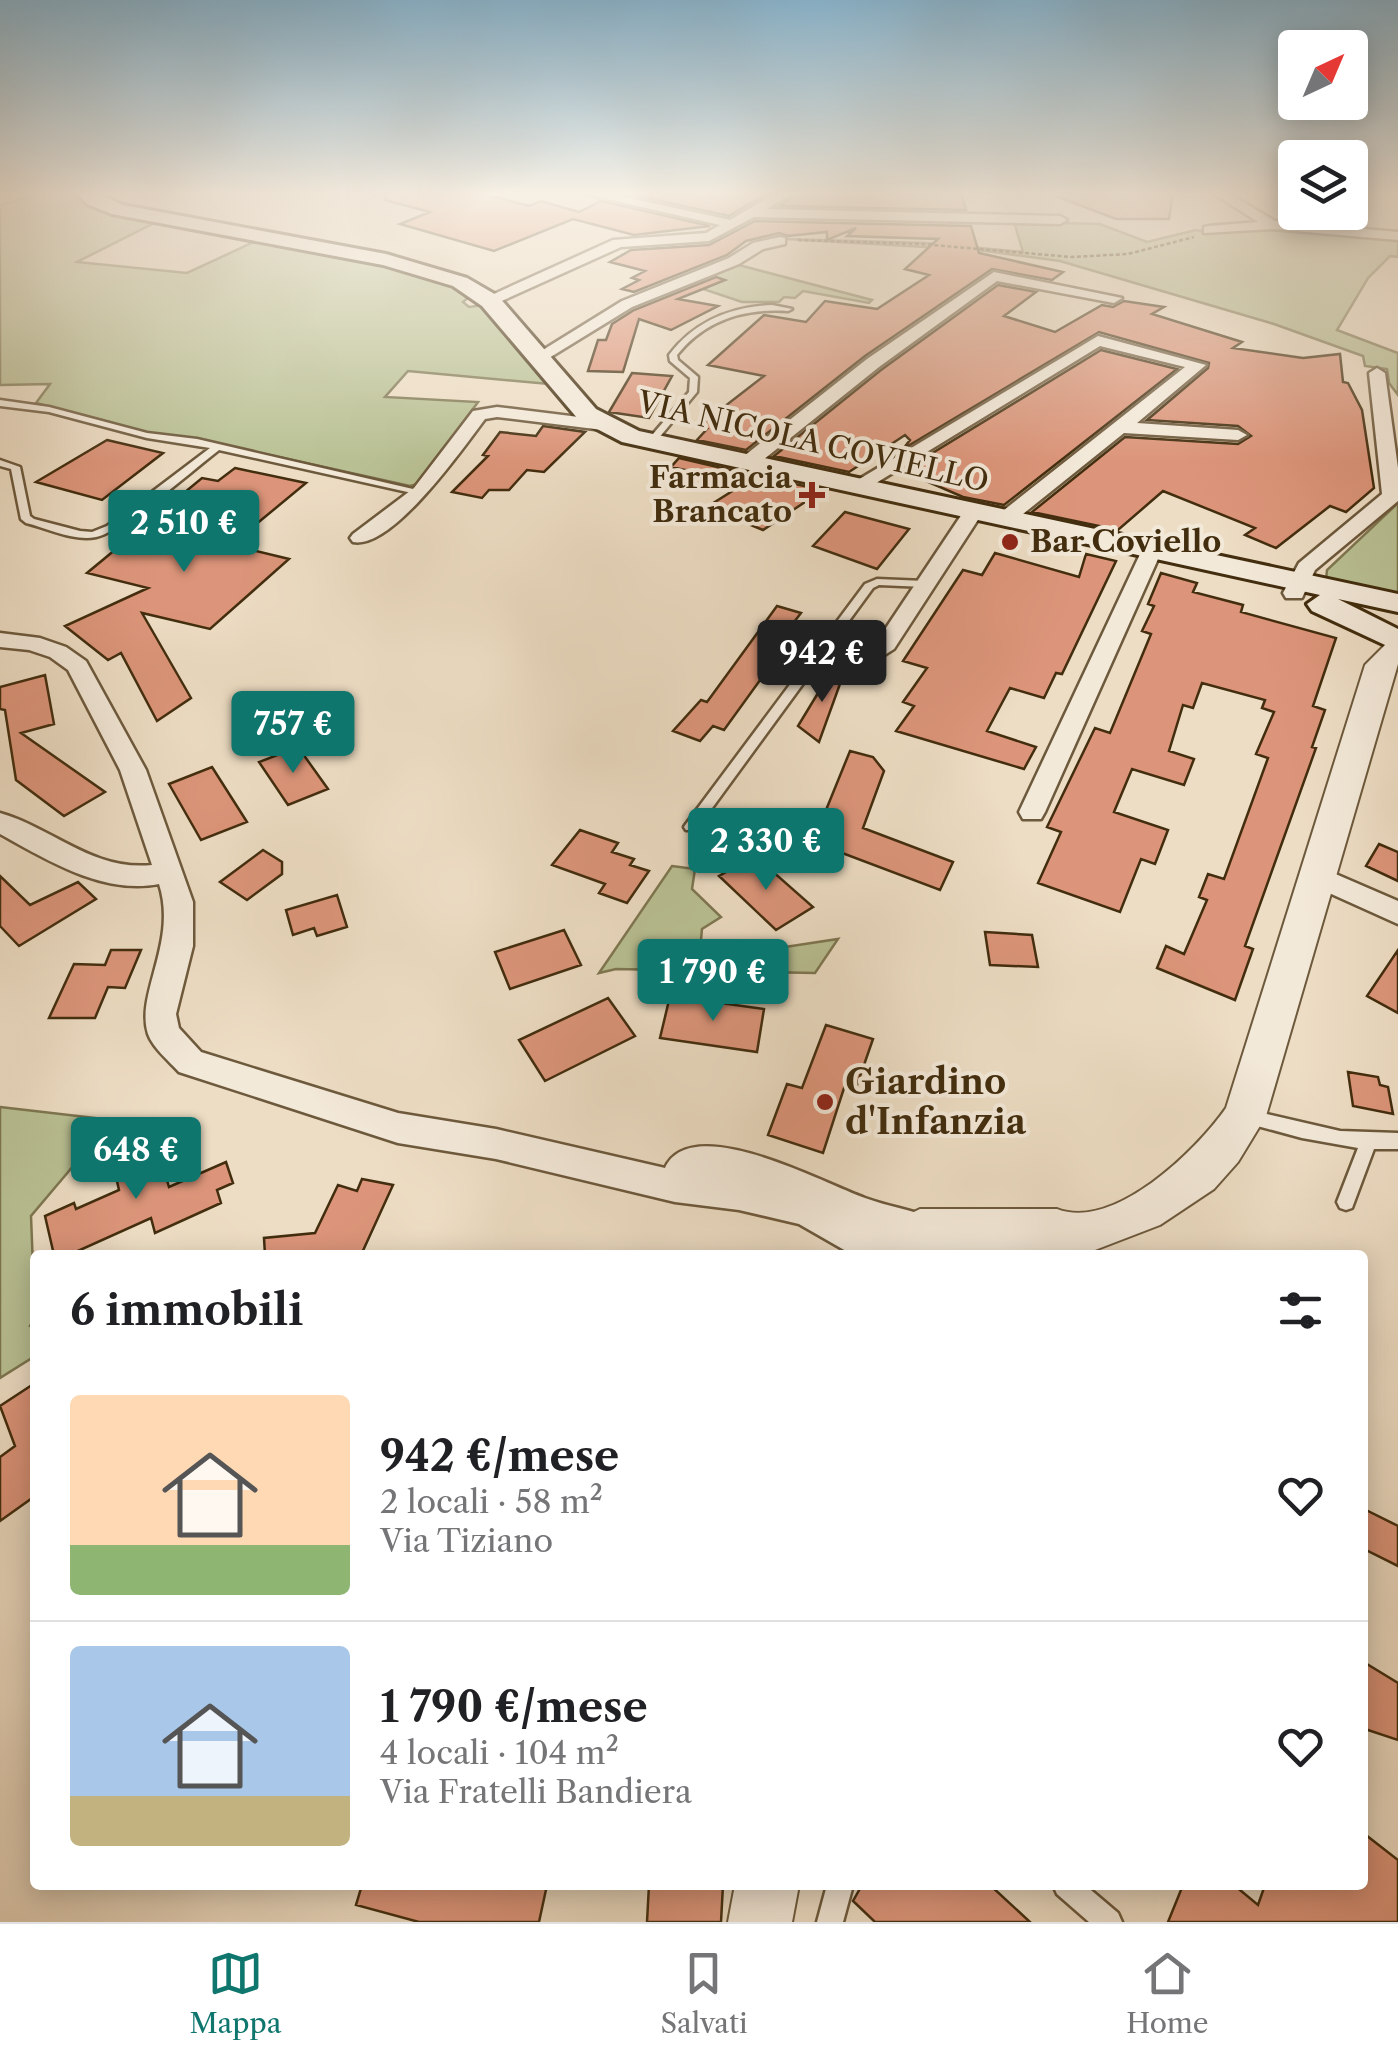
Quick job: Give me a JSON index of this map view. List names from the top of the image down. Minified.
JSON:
{"streets":{"main road":["VIA NICOLA COVIELLO"]},"places":{"health":["Farmacia Brancato"],"other":["Bar Coviello","Giardino d'Infanzia"]},"north":"top right","page":{"price":["2 510 €","942 €","757 €","2 330 €","1 790 €","648 €"],"heading":"6 immobili","list":[{"name":"942 €/mese","note":"2 locali · 58 m² · Via Tiziano"},{"name":"1 790 €/mese","note":"4 locali · 104 m² · Via Fratelli Bandiera"}],"tabs":["Mappa","Salvati","Home"]}}
